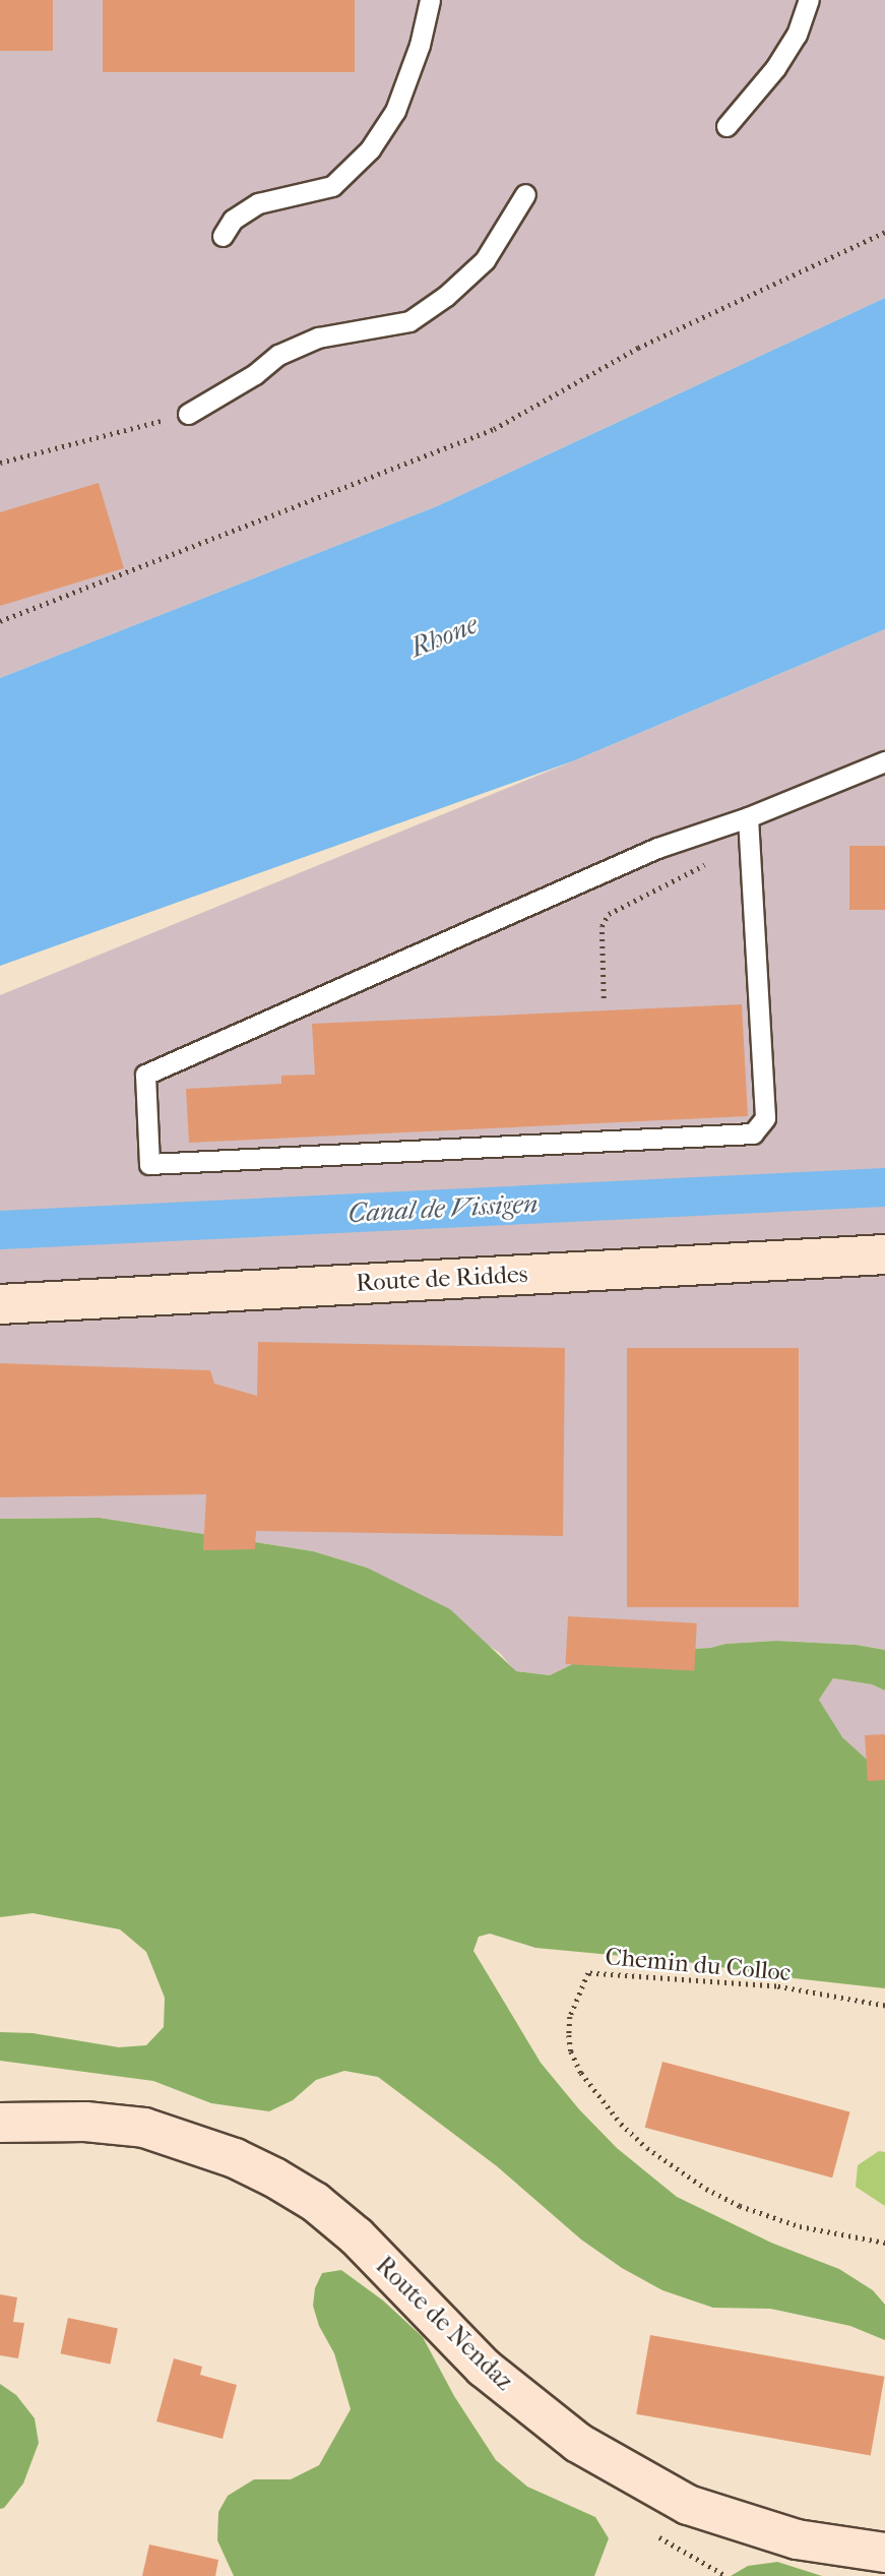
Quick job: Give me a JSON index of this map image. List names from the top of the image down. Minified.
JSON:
{"streets":{"main road":["Route de Riddes","Route de Nendaz"],"path":["Chemin du Colloc"]},"water":["Rhone","Canal de Vissigen"]}
